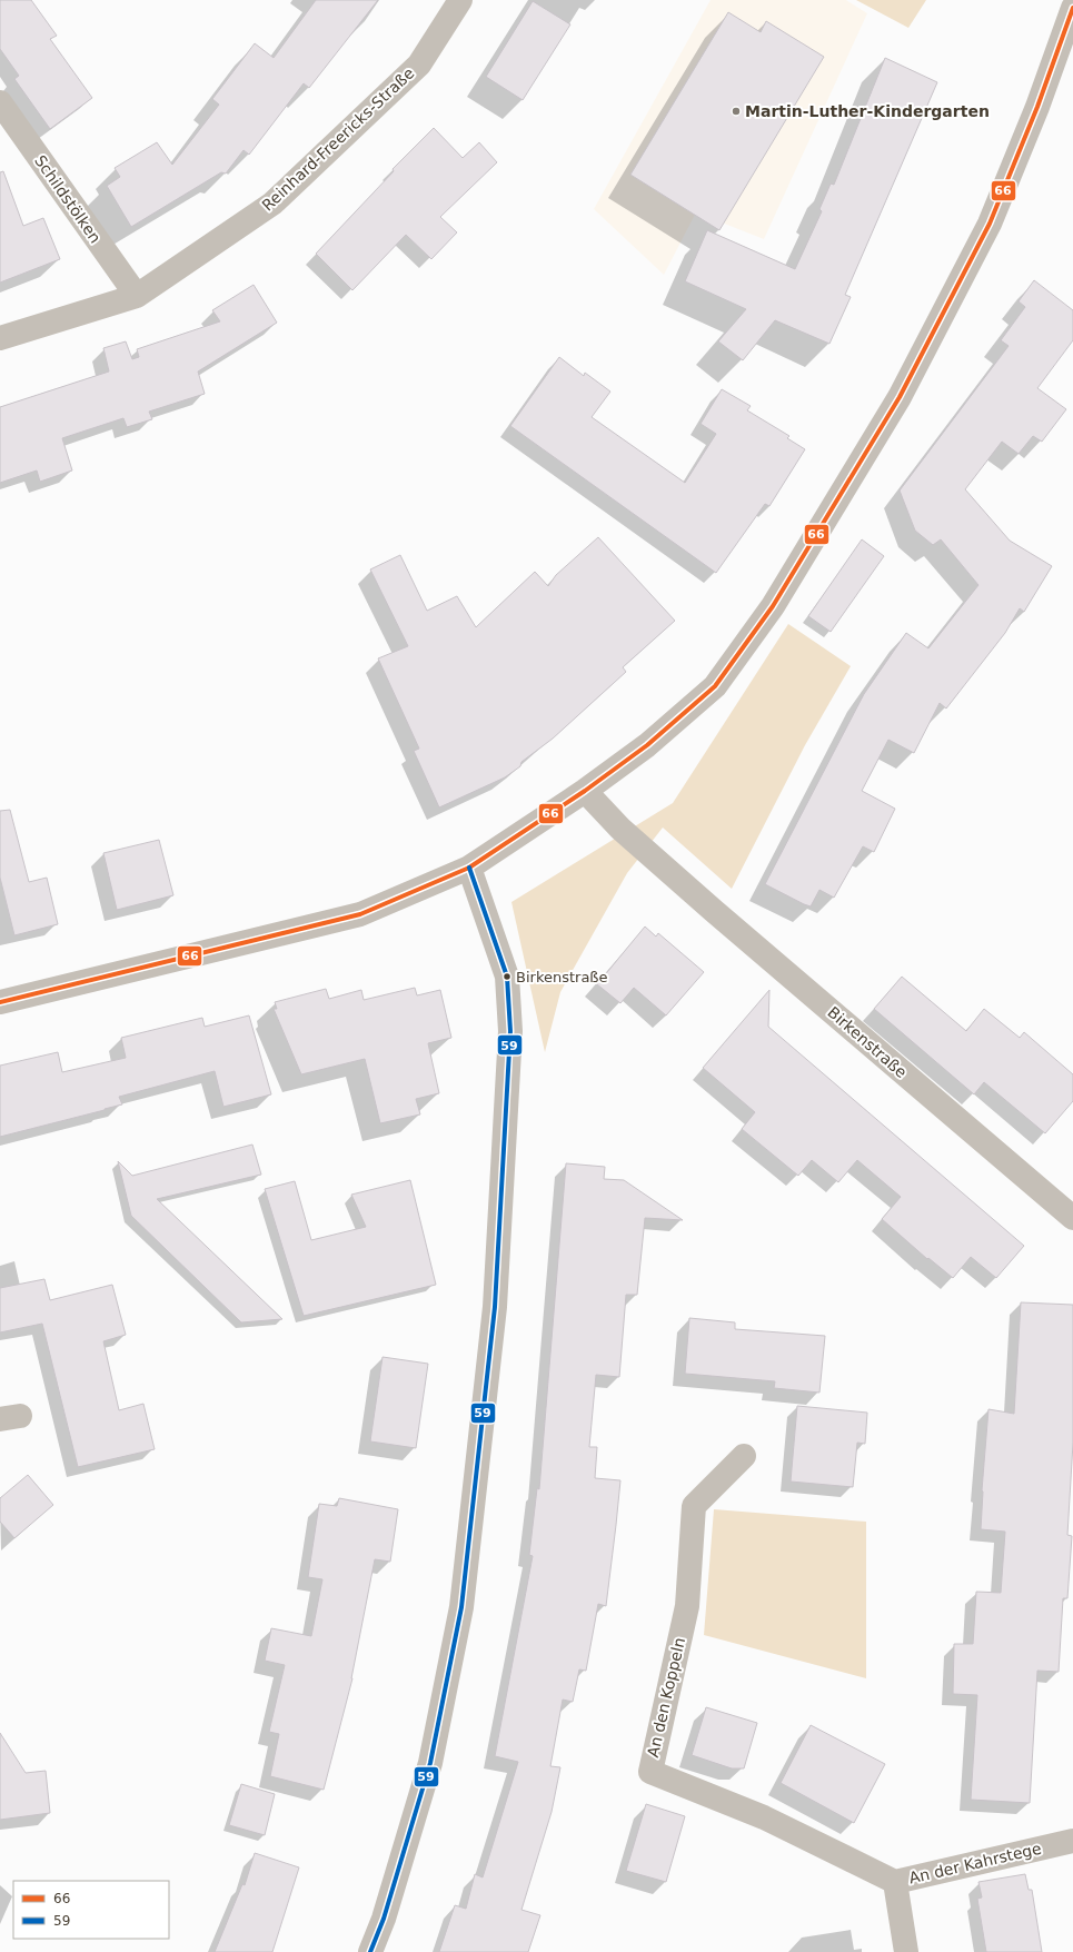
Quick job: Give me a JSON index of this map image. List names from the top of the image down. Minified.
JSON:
{"streets":{"street":["Reinhard-Freericks-Straße","Schildstölken","Birkenstraße","An den Koppeln","An der Kahrstege"]},"crossings":[["Reinhard-Freericks-Straße","Schildstölken"],["An den Koppeln","An der Kahrstege"]],"places":["Martin-Luther-Kindergarten","Birkenstraße"],"lines":["transit line 66","transit line 59"],"legend":["66","59"]}
